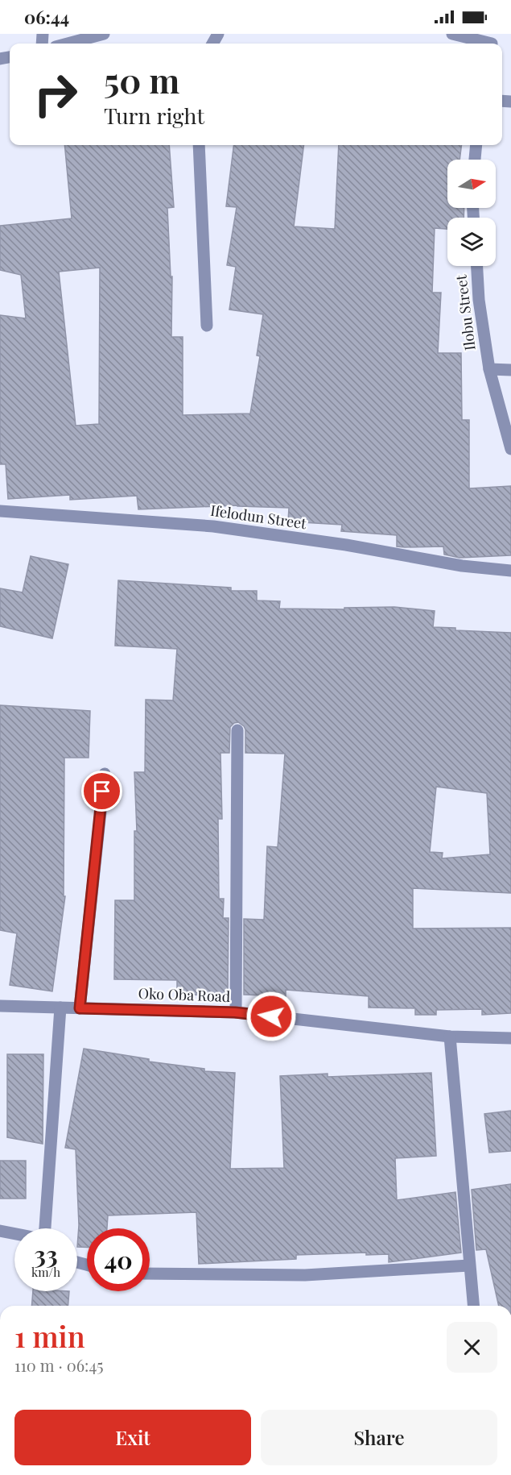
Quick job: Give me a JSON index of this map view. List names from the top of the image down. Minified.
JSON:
{"streets":{"street":["Ilobu Street","Ifelodun Street","Oko Oba Road"]},"north":"right","page":{"status":"06:44","turn":["50 m","Turn right"],"speed":"33 km/h","limit":"40","heading":["1 min","110 m · 06:45"],"buttons":["Exit","Share"]}}
